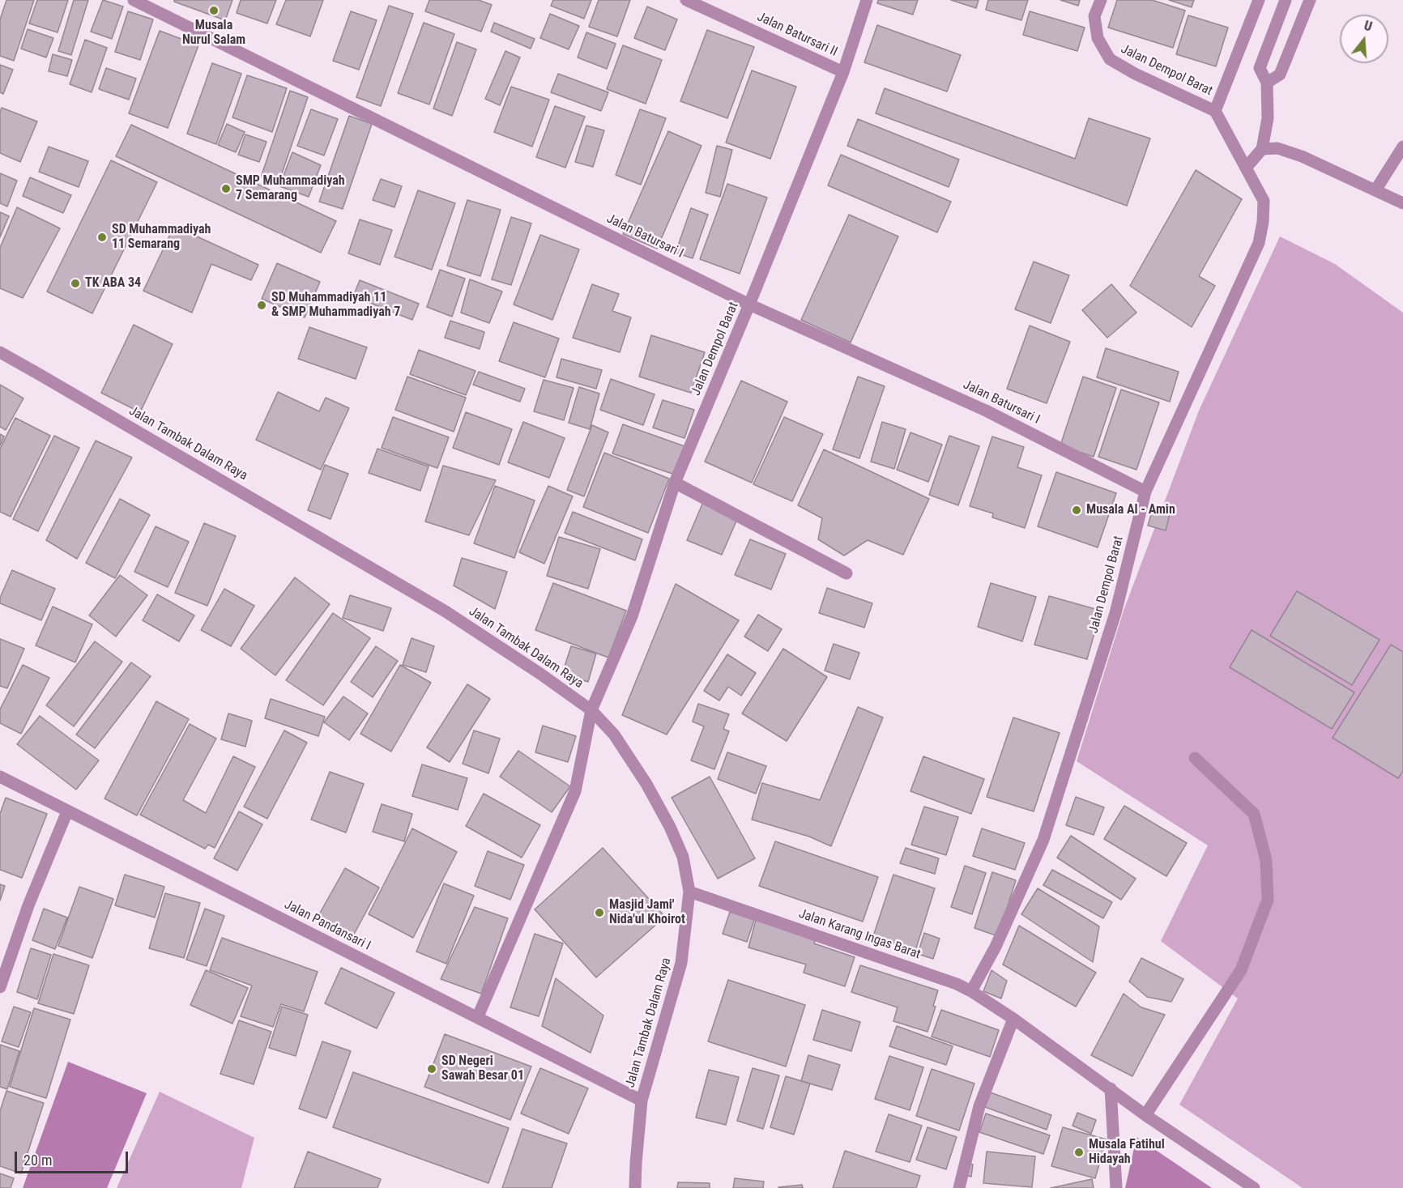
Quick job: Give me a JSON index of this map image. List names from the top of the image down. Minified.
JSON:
{"streets":{"street":["Jalan Batursari II","Jalan Dempol Barat","Jalan Batursari I","Jalan Tambak Dalam Raya","Jalan Pandansari I","Jalan Karang Ingas Barat"]},"crossings":[["Jalan Batursari II","Jalan Dempol Barat"],["Jalan Dempol Barat","Jalan Batursari I"],["Jalan Dempol Barat","Jalan Tambak Dalam Raya"],["Jalan Dempol Barat","Jalan Pandansari I"],["Jalan Dempol Barat","Jalan Karang Ingas Barat"],["Jalan Tambak Dalam Raya","Jalan Pandansari I"],["Jalan Tambak Dalam Raya","Jalan Karang Ingas Barat"]],"places":["Musala Nurul Salam","SMP Muhammadiyah 7 Semarang","SD Muhammadiyah 11 Semarang","TK ABA 34","SD Muhammadiyah 11 & SMP Muhammadiyah 7","Musala Al - Amin","Masjid Jami' Nida'ul Khoirot","SD Negeri Sawah Besar 01","Musala Fatihul Hidayah"],"scale_bar":"20 m","north":"top"}
